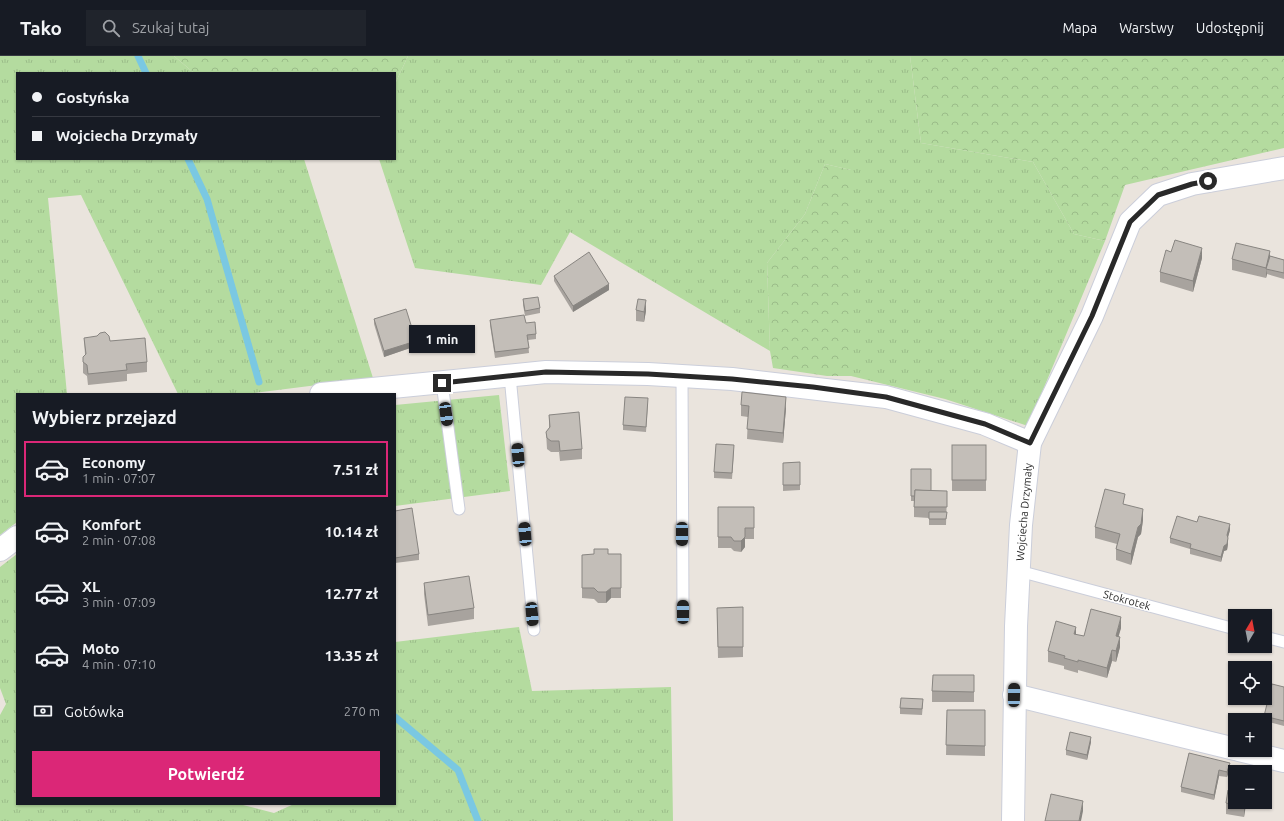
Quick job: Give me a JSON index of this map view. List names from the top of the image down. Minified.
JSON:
{"streets":{"street":["Wojciecha Drzymały"],"lane":["Stokrotek"]},"crossings":[["Wojciecha Drzymały","Stokrotek"]],"north":"top","page":{"header":"Tako","search":"Szukaj tutaj","nav":["Mapa","Warstwy","Udostępnij"],"banner":["Gostyńska","Wojciecha Drzymały"],"bubble":"1 min","heading":"Wybierz przejazd","list":[{"name":"Economy","note":"1 min · 07:07","value":"7.51 zł"},{"name":"Komfort","note":"2 min · 07:08","value":"10.14 zł"},{"name":"XL","note":"3 min · 07:09","value":"12.77 zł"},{"name":"Moto","note":"4 min · 07:10","value":"13.35 zł"}],"map_buttons":["+","−"],"pay":["Gotówka","270 m"],"buttons":"Potwierdź"}}
